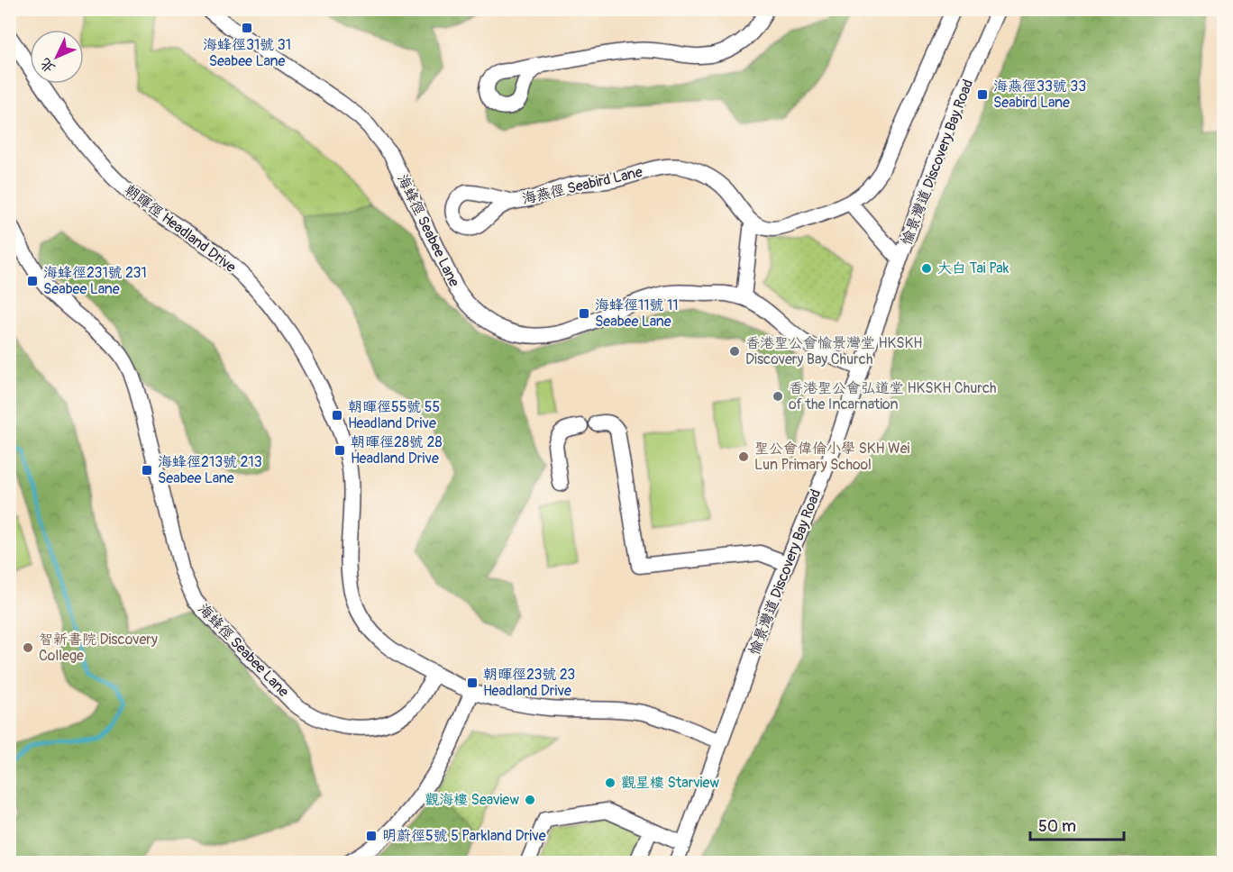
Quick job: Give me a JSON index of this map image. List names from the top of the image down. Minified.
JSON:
{"streets":{"street":["愉景灣道 Discovery Bay Road","海燕徑 Seabird Lane","朝暉徑 Headland Drive","海蜂徑 Seabee Lane"]},"crossings":[["愉景灣道 Discovery Bay Road","朝暉徑 Headland Drive"],["愉景灣道 Discovery Bay Road","海蜂徑 Seabee Lane"],["朝暉徑 Headland Drive","海蜂徑 Seabee Lane"]],"places":{"transit":["海蜂徑31號 31 Seabee Lane","海燕徑33號 33 Seabird Lane","海蜂徑231號 231 Seabee Lane","海蜂徑11號 11 Seabee Lane","朝暉徑55號 55 Headland Drive","朝暉徑28號 28 Headland Drive","海蜂徑213號 213 Seabee Lane","朝暉徑23號 23 Headland Drive","明蔚徑5號 5 Parkland Drive"],"other":["大白 Tai Pak","香港聖公會愉景灣堂 HKSKH Discovery Bay Church","香港聖公會弘道堂 HKSKH Church of the Incarnation","聖公會偉倫小學 SKH Wei Lun Primary School","智新書院 Discovery College","觀星樓 Starview","觀海樓 Seaview"]},"scale_bar":"50 m","north":"bottom left"}
